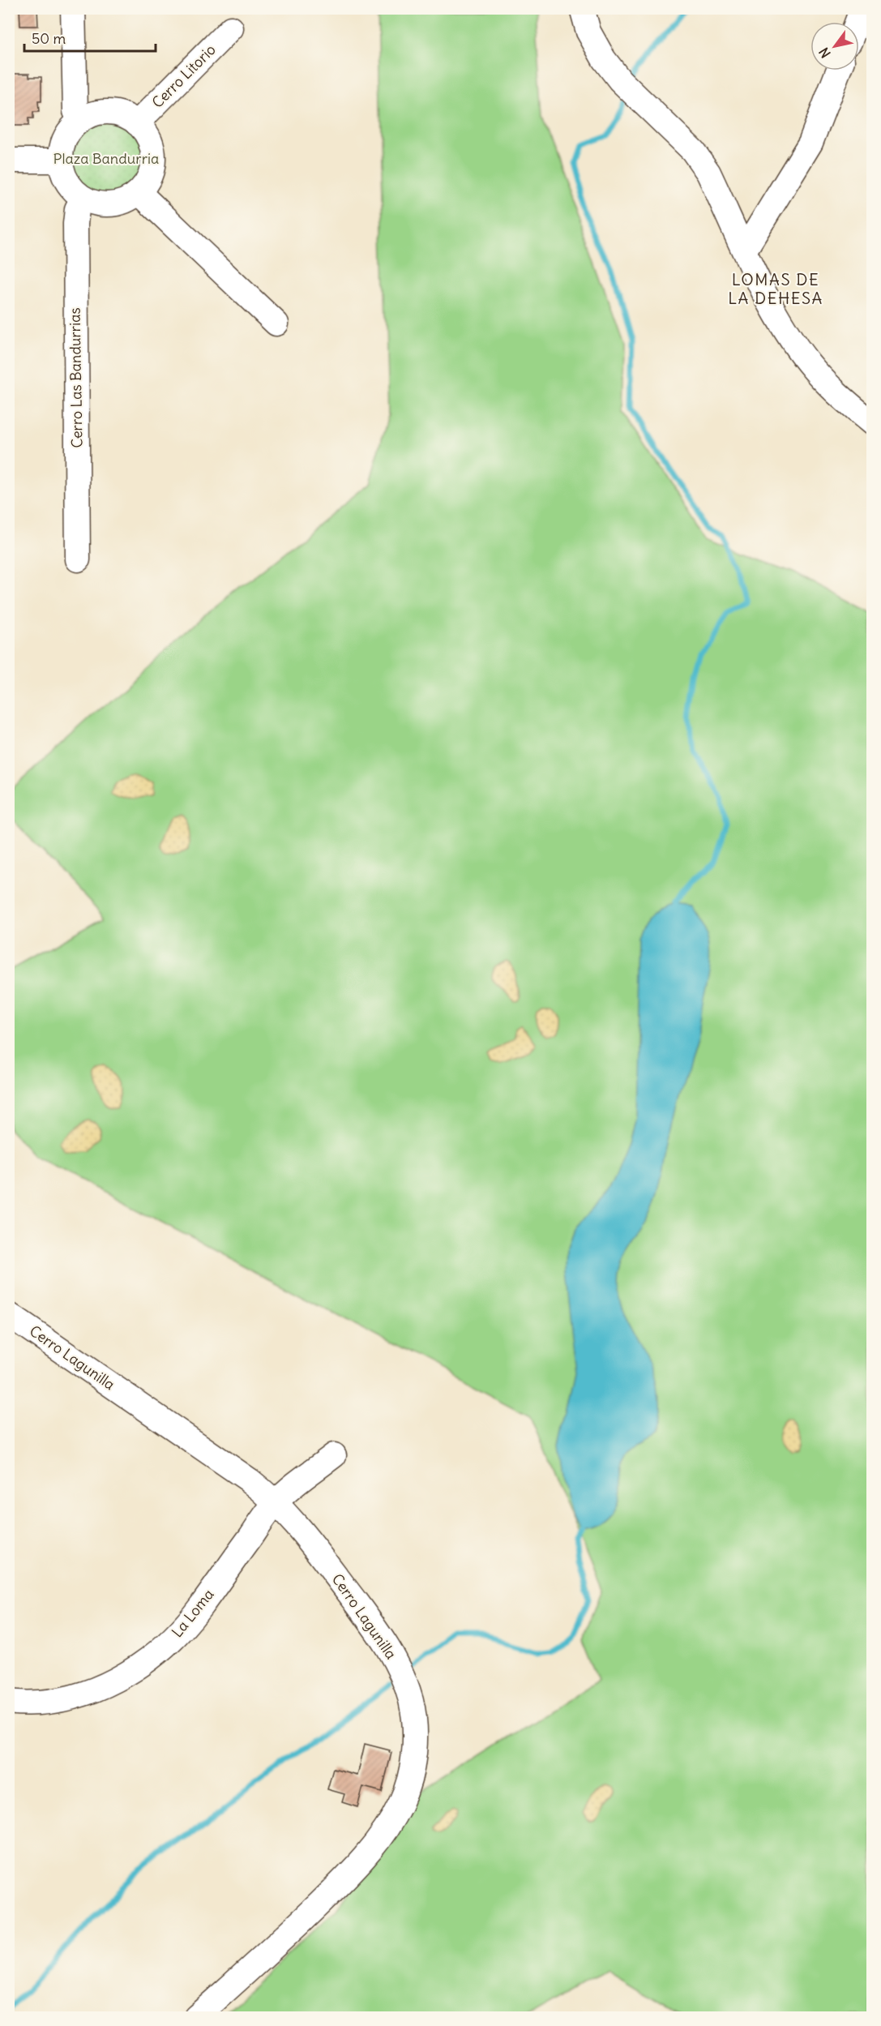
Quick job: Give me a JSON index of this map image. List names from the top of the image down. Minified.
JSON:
{"streets":{"street":["Cerro Litorio","Cerro Las Bandurrias","Cerro Lagunilla","La Loma"]},"crossings":[["Cerro Litorio","Cerro Las Bandurrias"],["Cerro Lagunilla","La Loma"]],"districts":["LOMAS DE LA DEHESA"],"parks":["Plaza Bandurria"],"scale_bar":"50 m","north":"bottom left"}
